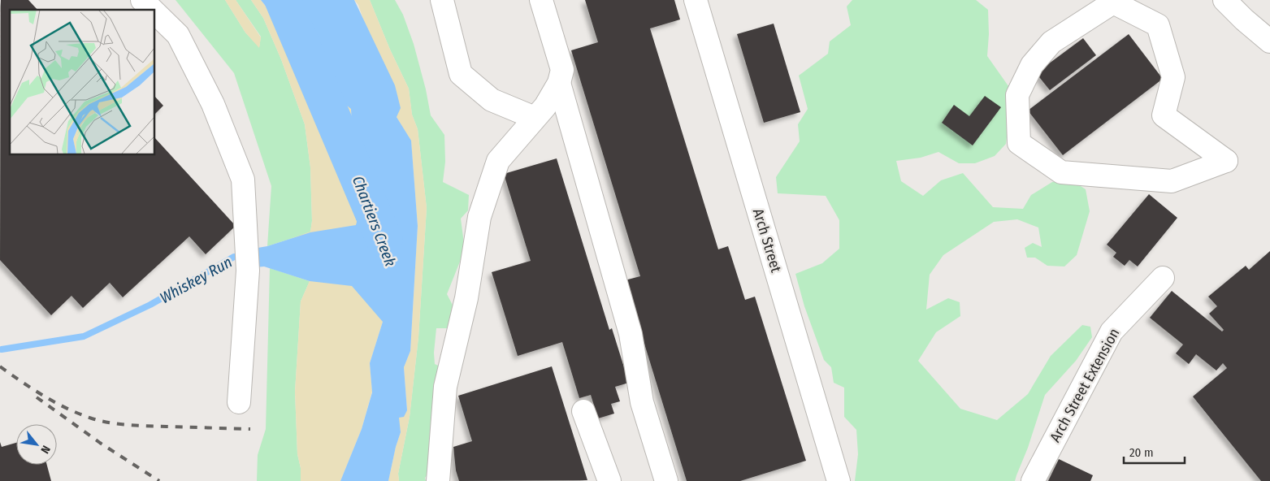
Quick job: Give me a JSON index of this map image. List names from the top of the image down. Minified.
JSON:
{"streets":{"street":["Arch Street","Arch Street Extension"]},"water":["Chartiers Creek","Whiskey Run"],"scale_bar":"20 m","north":"bottom right"}
